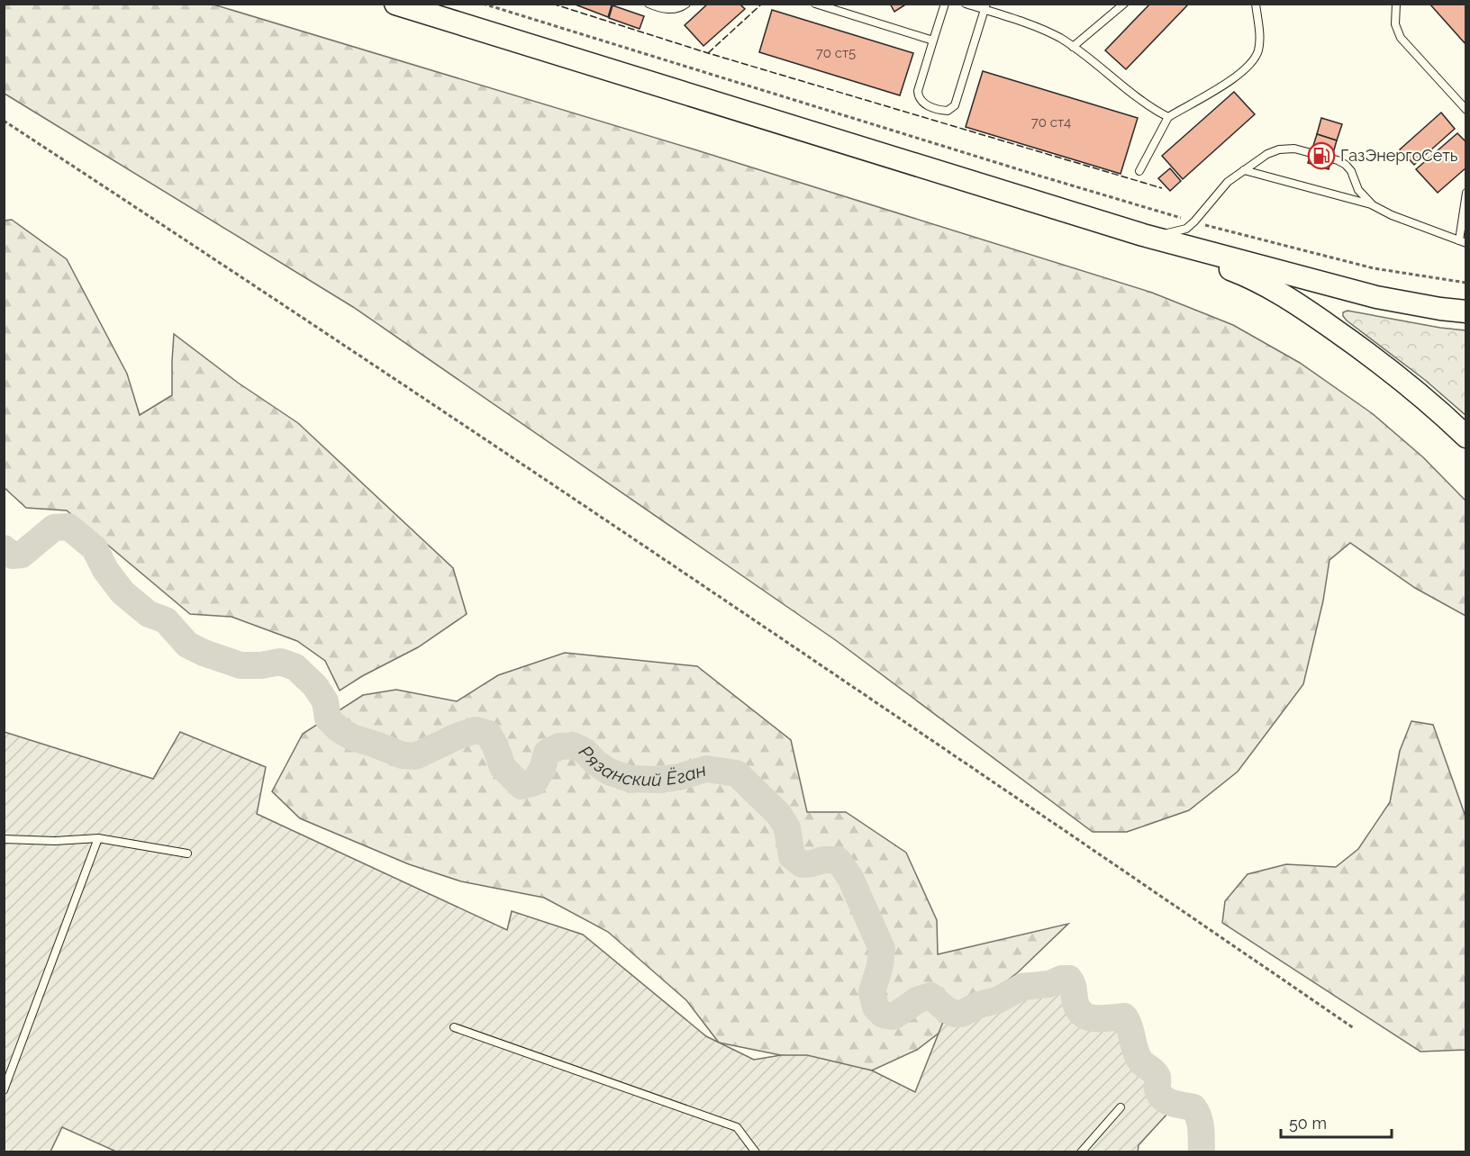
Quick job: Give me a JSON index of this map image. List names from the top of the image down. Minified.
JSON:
{"water":["Рязанский Ёган"],"places":{"fuel station":["ГазЭнергоСеть"]},"house_numbers":["70 ст5","70 ст4"],"scale_bar":"50 m"}
